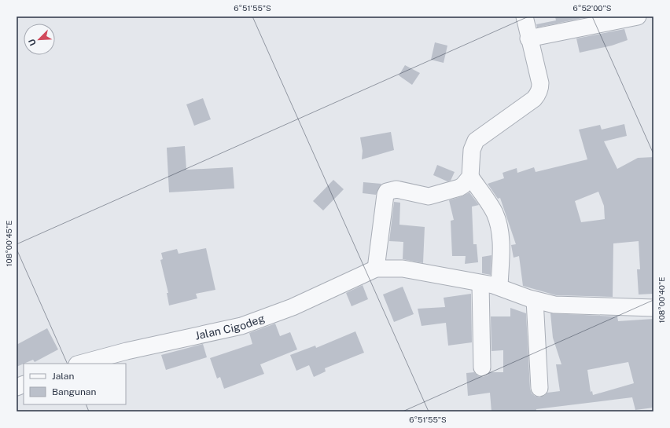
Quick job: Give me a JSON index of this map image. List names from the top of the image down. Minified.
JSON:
{"streets":{"street":["Jalan Cigodeg"]},"legend":["Jalan","Bangunan"],"north":"bottom left","coordinates":["6°51'55\"S","6°52'00\"S","108°00'45\"E","108°00'40\"E"]}
